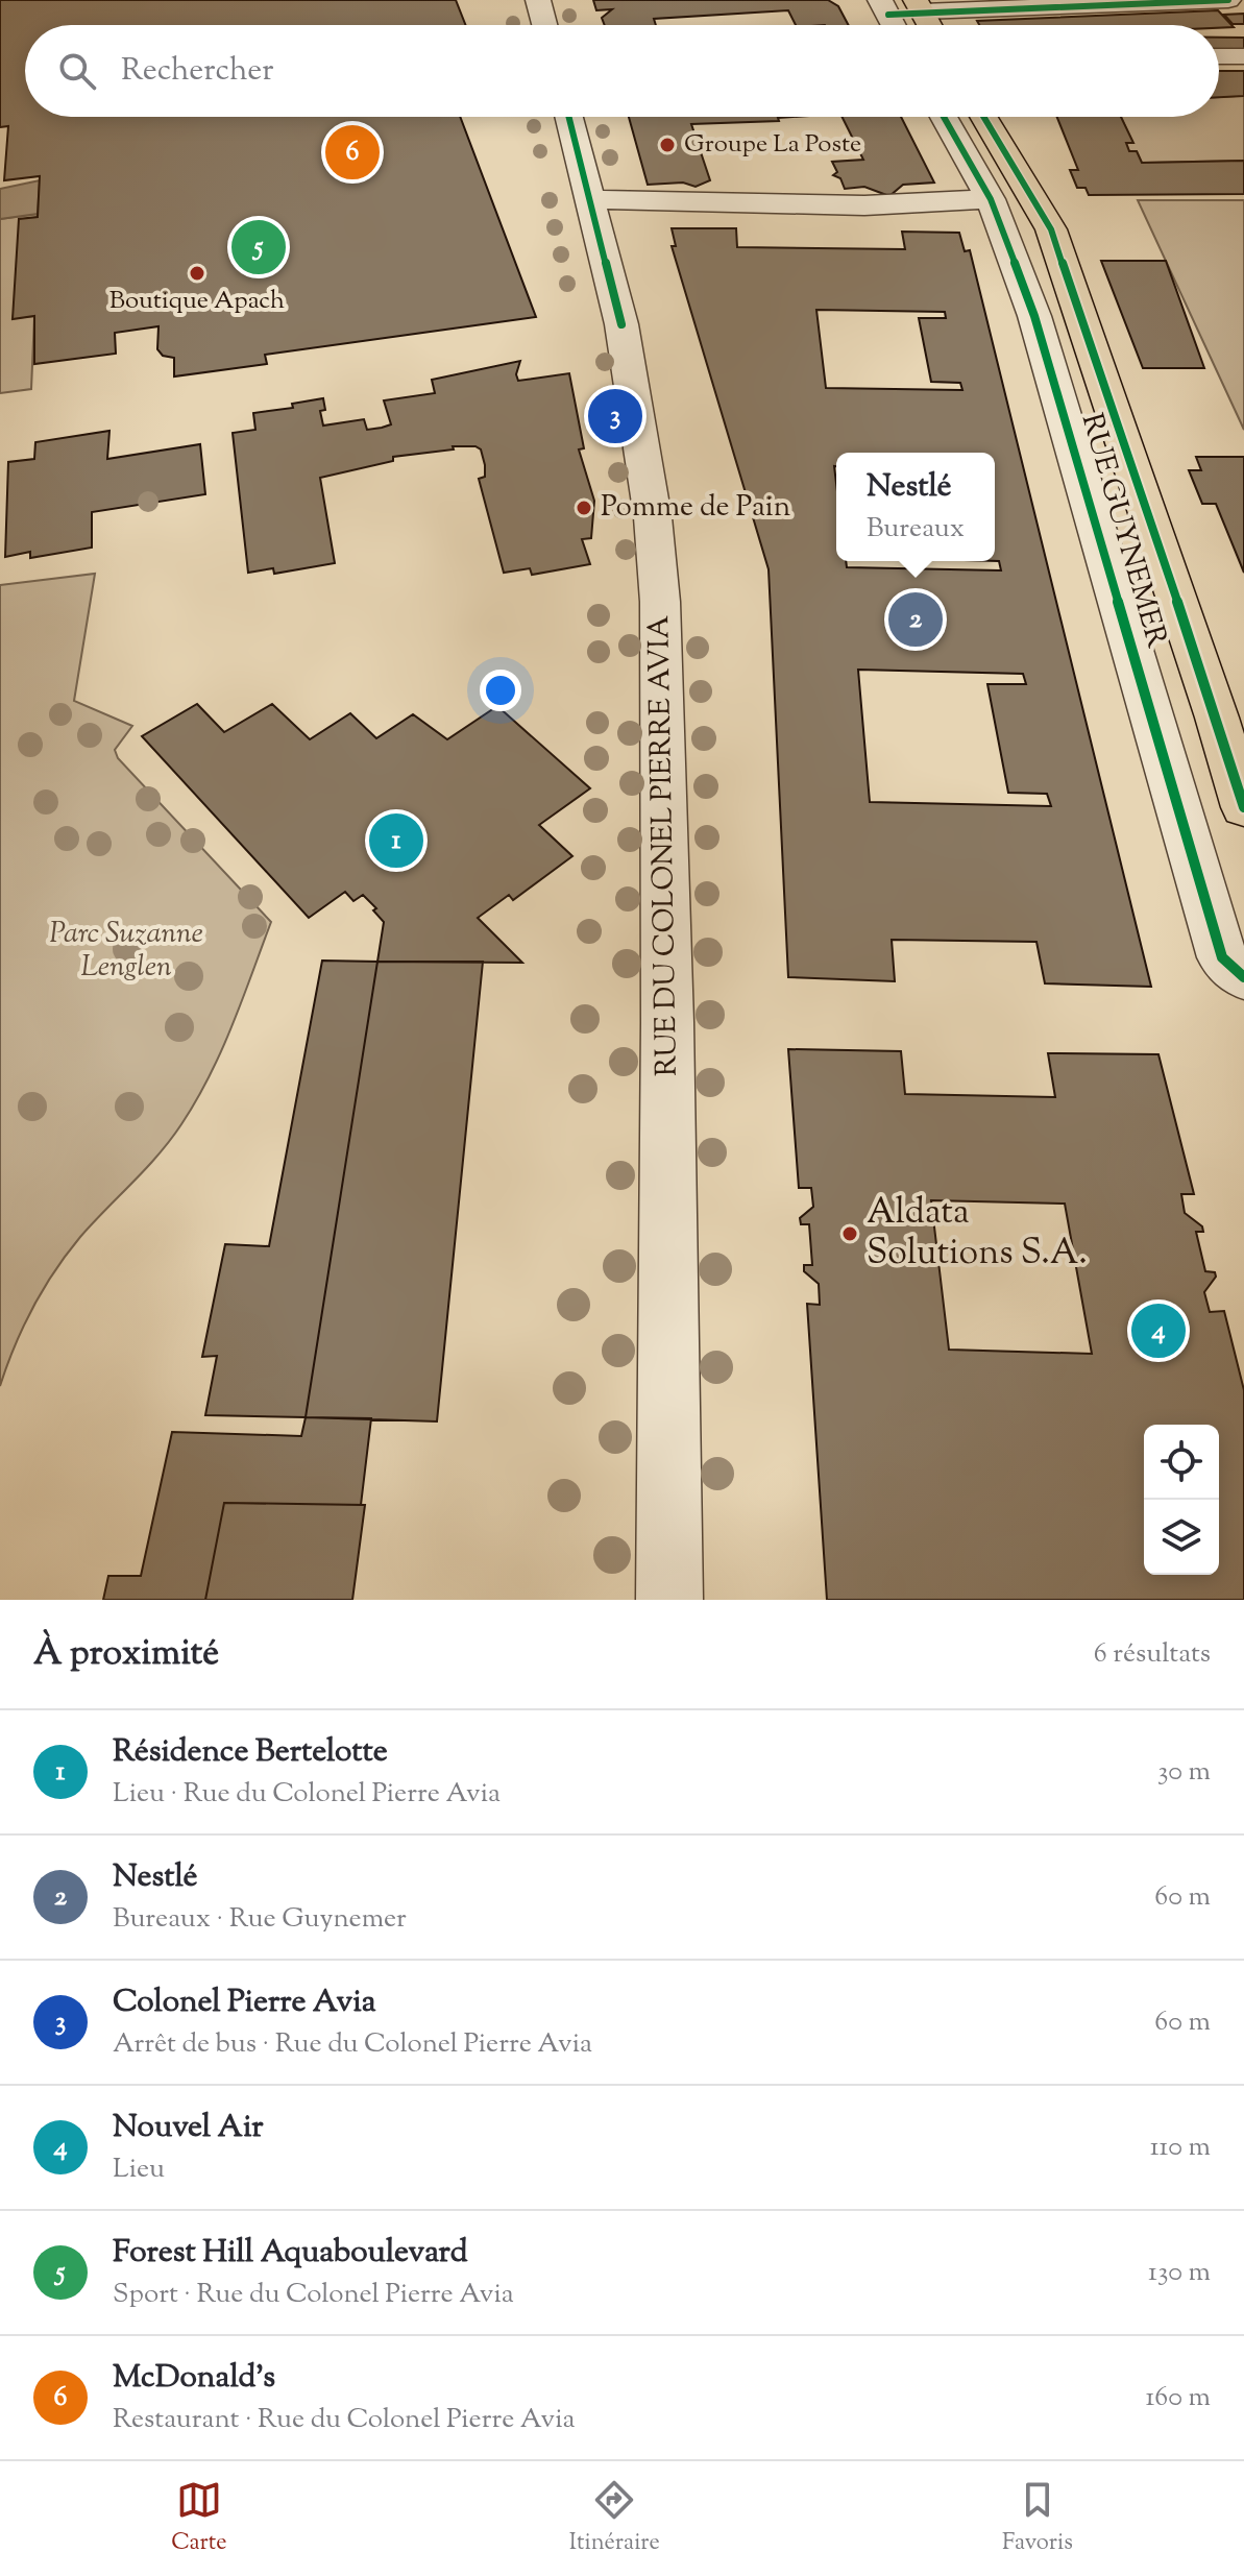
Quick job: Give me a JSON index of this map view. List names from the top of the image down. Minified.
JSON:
{"streets":{"main road":["RUE GUYNEMER"],"street":["RUE DU COLONEL PIERRE AVIA"]},"parks":["Parc Suzanne Lenglen"],"places":["Groupe La Poste","Boutique Apach","Pomme de Pain","Aldata Solutions S.A."],"page":{"search":"Rechercher","pins":["6","5","3","2","1","4"],"popup":["Nestlé","Bureaux"],"heading":["À proximité","6 résultats"],"list":[{"mark":"1","name":"Résidence Bertelotte","note":"Lieu · Rue du Colonel Pierre Avia","value":"30 m"},{"mark":"2","name":"Nestlé","note":"Bureaux · Rue Guynemer","value":"60 m"},{"mark":"3","name":"Colonel Pierre Avia","note":"Arrêt de bus · Rue du Colonel Pierre Avia","value":"60 m"},{"mark":"4","name":"Nouvel Air","note":"Lieu","value":"110 m"},{"mark":"5","name":"Forest Hill Aquaboulevard","note":"Sport · Rue du Colonel Pierre Avia","value":"130 m"},{"mark":"6","name":"McDonald's","note":"Restaurant · Rue du Colonel Pierre Avia","value":"160 m"}],"nav":["Carte","Itinéraire","Favoris"]}}
